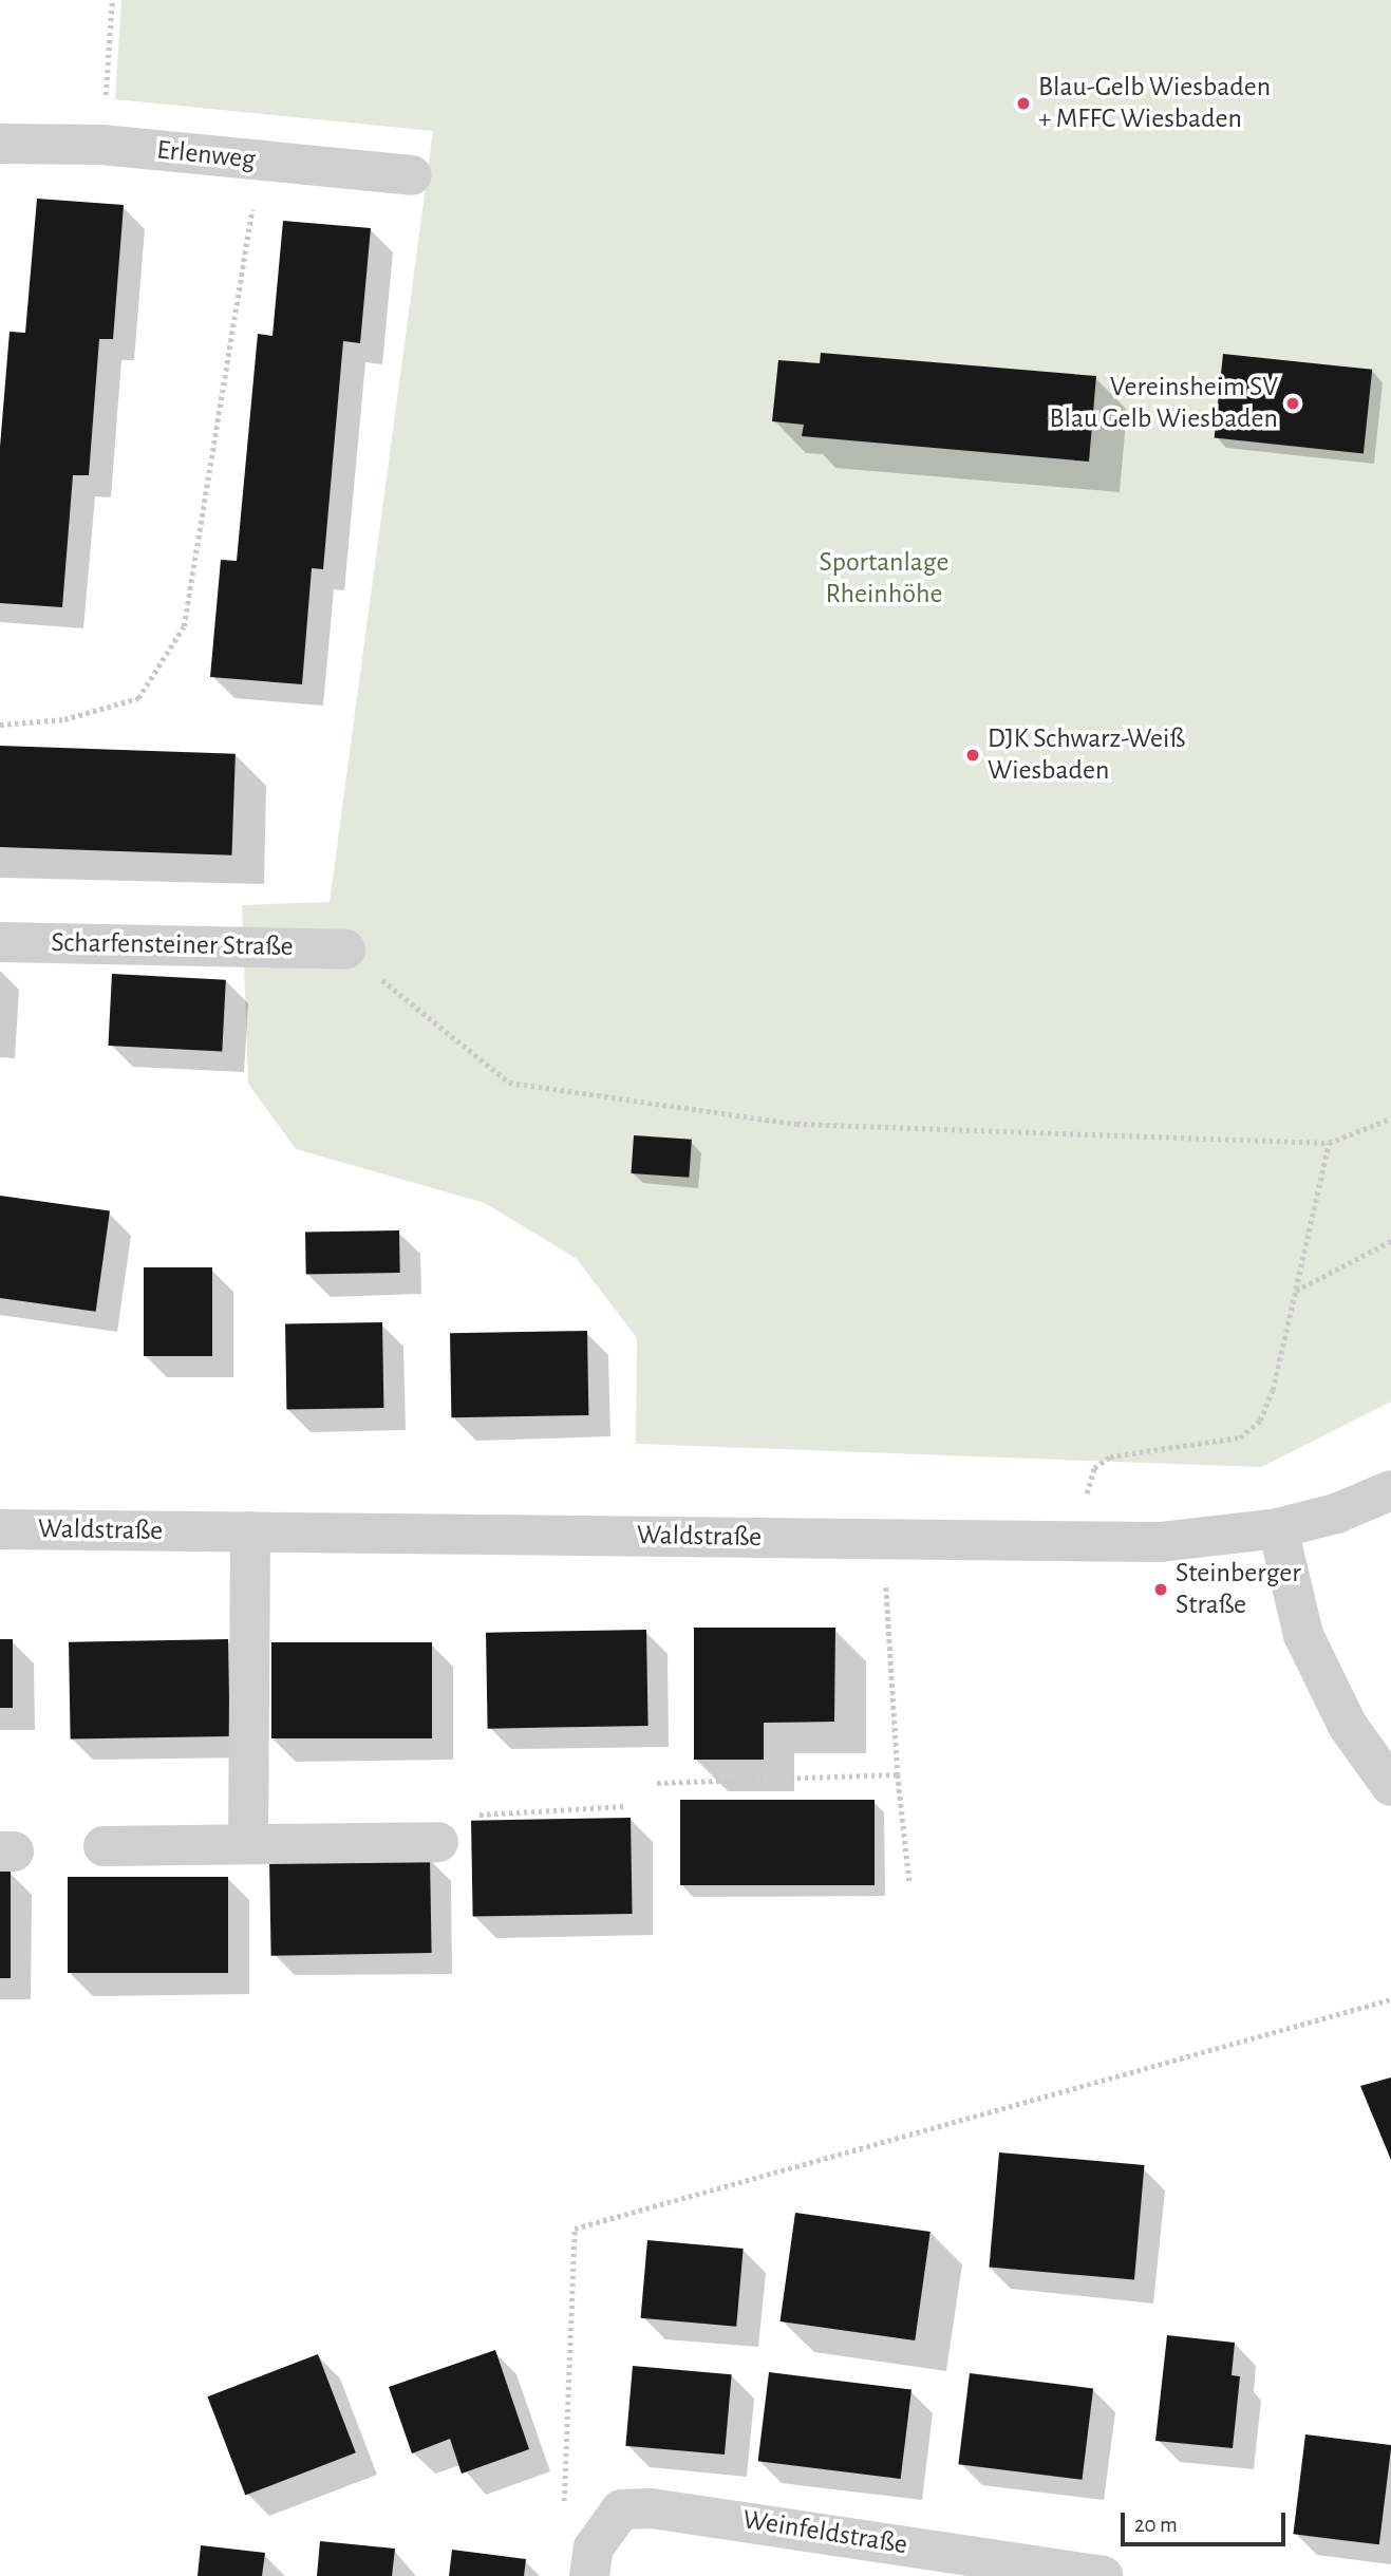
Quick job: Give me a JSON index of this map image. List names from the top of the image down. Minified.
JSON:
{"streets":{"street":["Erlenweg","Scharfensteiner Straße","Waldstraße","Weinfeldstraße"]},"parks":["Sportanlage Rheinhöhe"],"places":["Blau-Gelb Wiesbaden + MFFC Wiesbaden","Vereinsheim SV Blau Gelb Wiesbaden","DJK Schwarz-Weiß Wiesbaden","Steinberger Straße"],"scale_bar":"20 m"}
